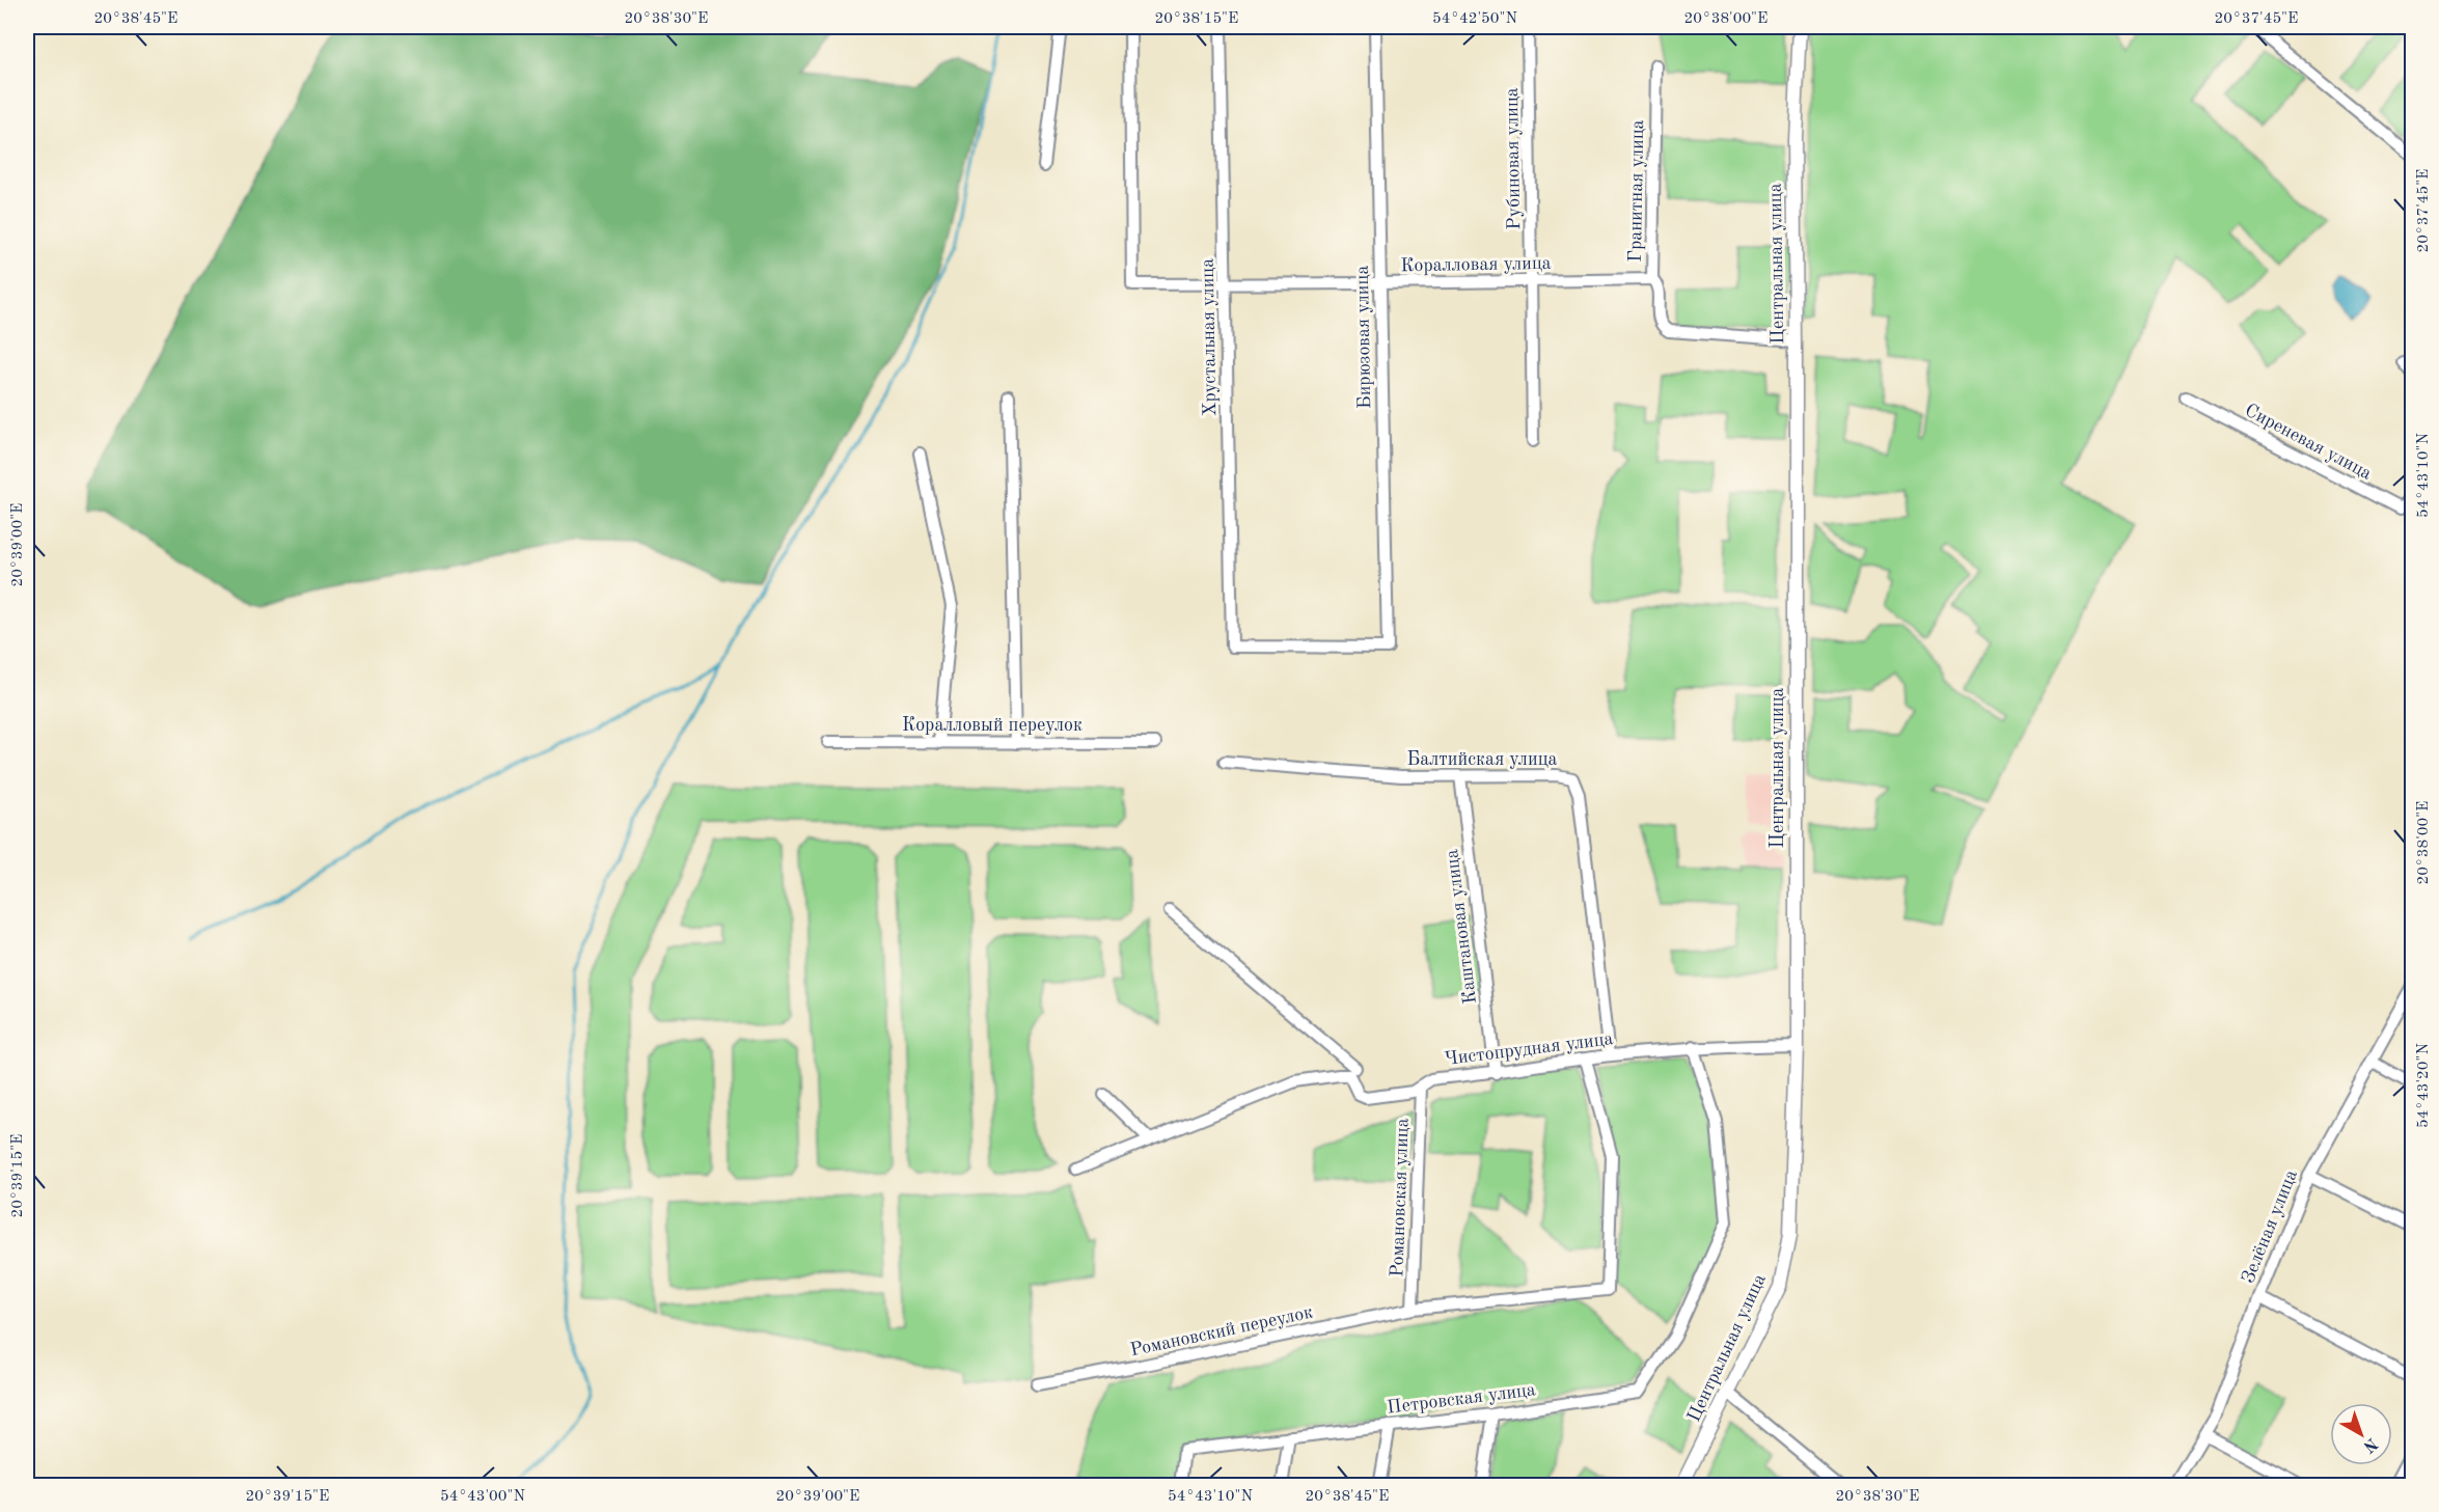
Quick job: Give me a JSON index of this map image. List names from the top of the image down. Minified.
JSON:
{"streets":{"main road":["Центральная улица"],"street":["Рубиновая улица","Гранитная улица","Коралловая улица","Хрустальная улица","Бирюзовая улица","Сиреневая улица","Коралловый переулок","Балтийская улица","Каштановая улица","Чистопрудная улица","Романовская улица","Зелёная улица","Романовский переулок","Петровская улица"]},"crossings":[["Рубиновая улица","Коралловая улица"],["Гранитная улица","Центральная улица"],["Гранитная улица","Коралловая улица"],["Центральная улица","Чистопрудная улица"],["Коралловая улица","Хрустальная улица"],["Коралловая улица","Бирюзовая улица"],["Хрустальная улица","Бирюзовая улица"],["Балтийская улица","Каштановая улица"],["Балтийская улица","Чистопрудная улица"],["Каштановая улица","Чистопрудная улица"],["Чистопрудная улица","Романовская улица"],["Чистопрудная улица","Петровская улица"],["Романовская улица","Романовский переулок"]],"north":"bottom right","coordinates":["20°38'45\"E","20°38'30\"E","20°38'15\"E","54°42'50\"N","20°38'00\"E","20°37'45\"E","54°43'10\"N","20°39'00\"E","54°43'20\"N","20°39'15\"E","54°43'00\"N"]}
